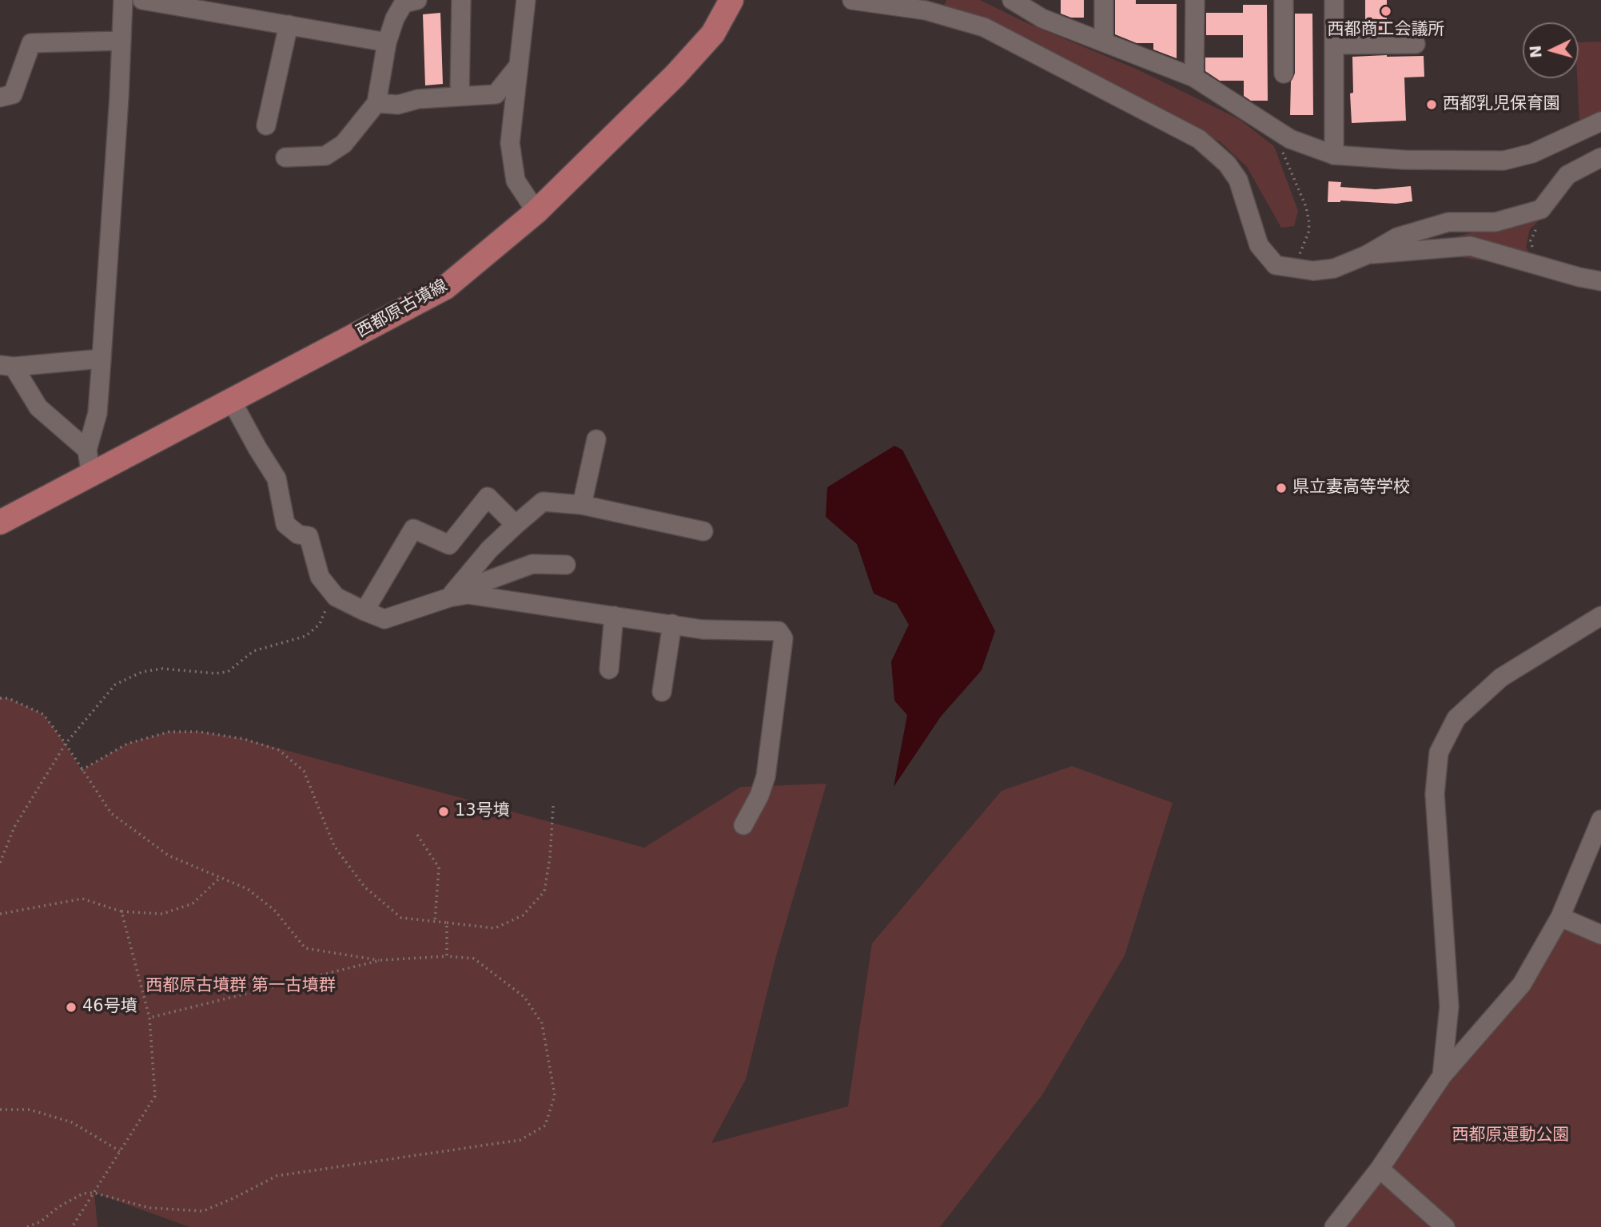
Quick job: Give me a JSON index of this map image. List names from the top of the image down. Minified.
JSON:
{"streets":{"main road":["西都原古墳線"]},"parks":["西都原古墳群 第一古墳群","西都原運動公園"],"places":["西都商工会議所","西都乳児保育園","県立妻高等学校","13号墳","46号墳"],"north":"left"}
